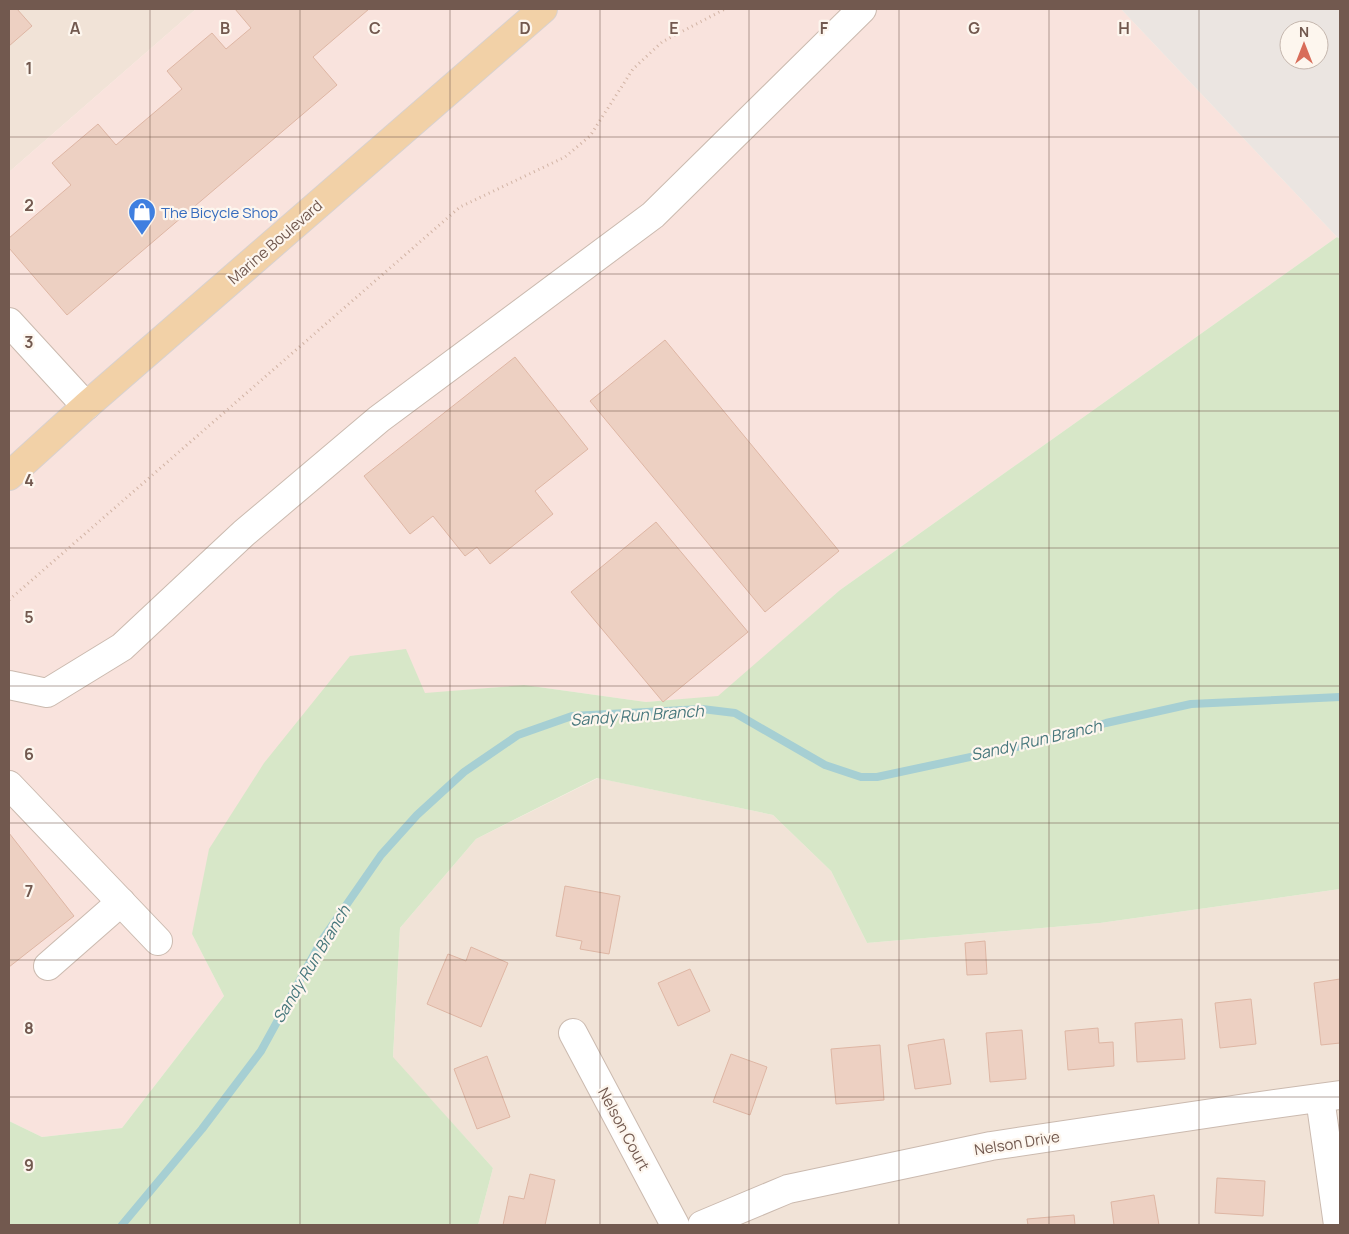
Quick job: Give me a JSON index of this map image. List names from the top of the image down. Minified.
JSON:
{"streets":{"main road":["Marine Boulevard"],"street":["Nelson Court","Nelson Drive"]},"water":["Sandy Run Branch"],"places":{"shop":["The Bicycle Shop"]},"north":"top","grid":{"columns":["A","B","C","D","E","F","G","H"],"rows":["1","2","3","4","5","6","7","8","9"]}}
